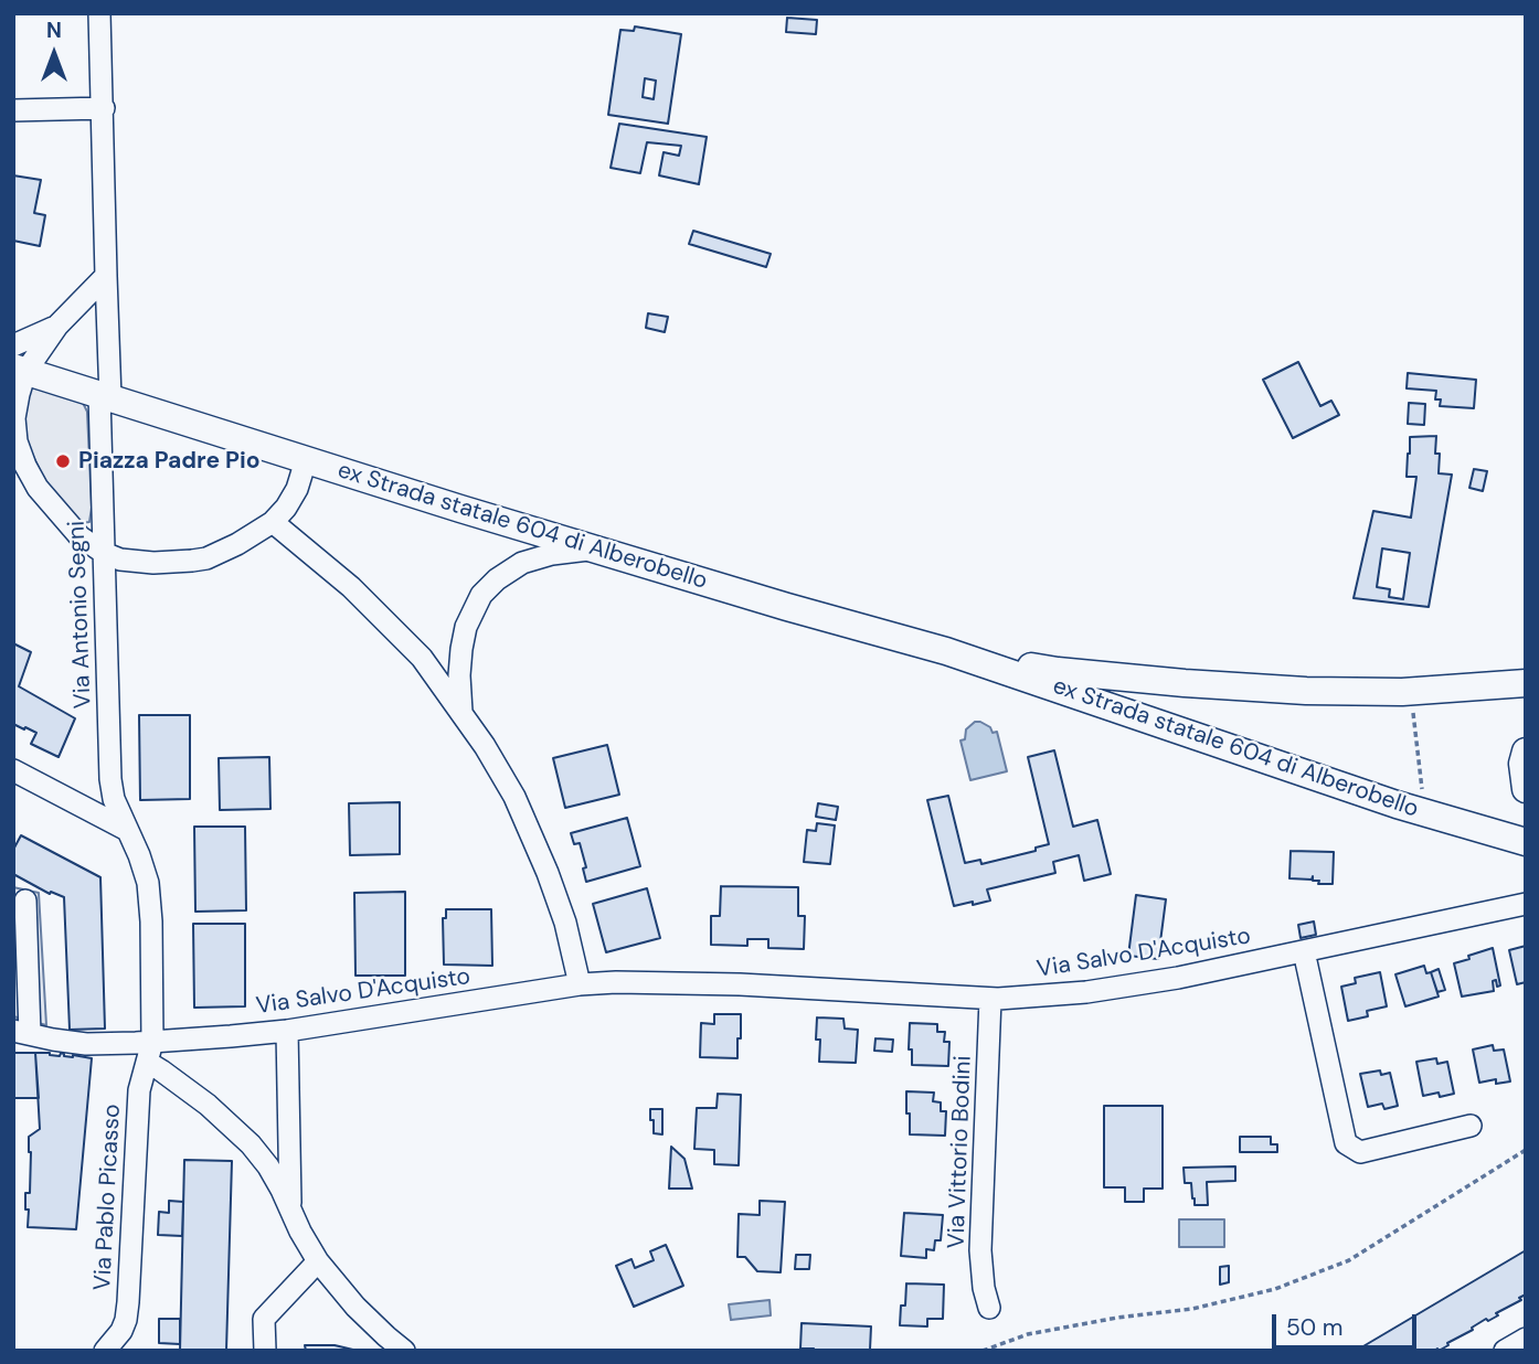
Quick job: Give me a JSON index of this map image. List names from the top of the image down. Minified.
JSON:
{"streets":{"main road":["ex Strada statale 604 di Alberobello"],"street":["Via Antonio Segni","Via Salvo D'Acquisto","Via Vittorio Bodini","Via Pablo Picasso"]},"crossings":[["ex Strada statale 604 di Alberobello","Via Antonio Segni"],["Via Antonio Segni","Via Salvo D'Acquisto"],["Via Antonio Segni","Via Pablo Picasso"],["Via Salvo D'Acquisto","Via Vittorio Bodini"],["Via Salvo D'Acquisto","Via Pablo Picasso"]],"places":["Piazza Padre Pio"],"scale_bar":"50 m","north":"top"}
